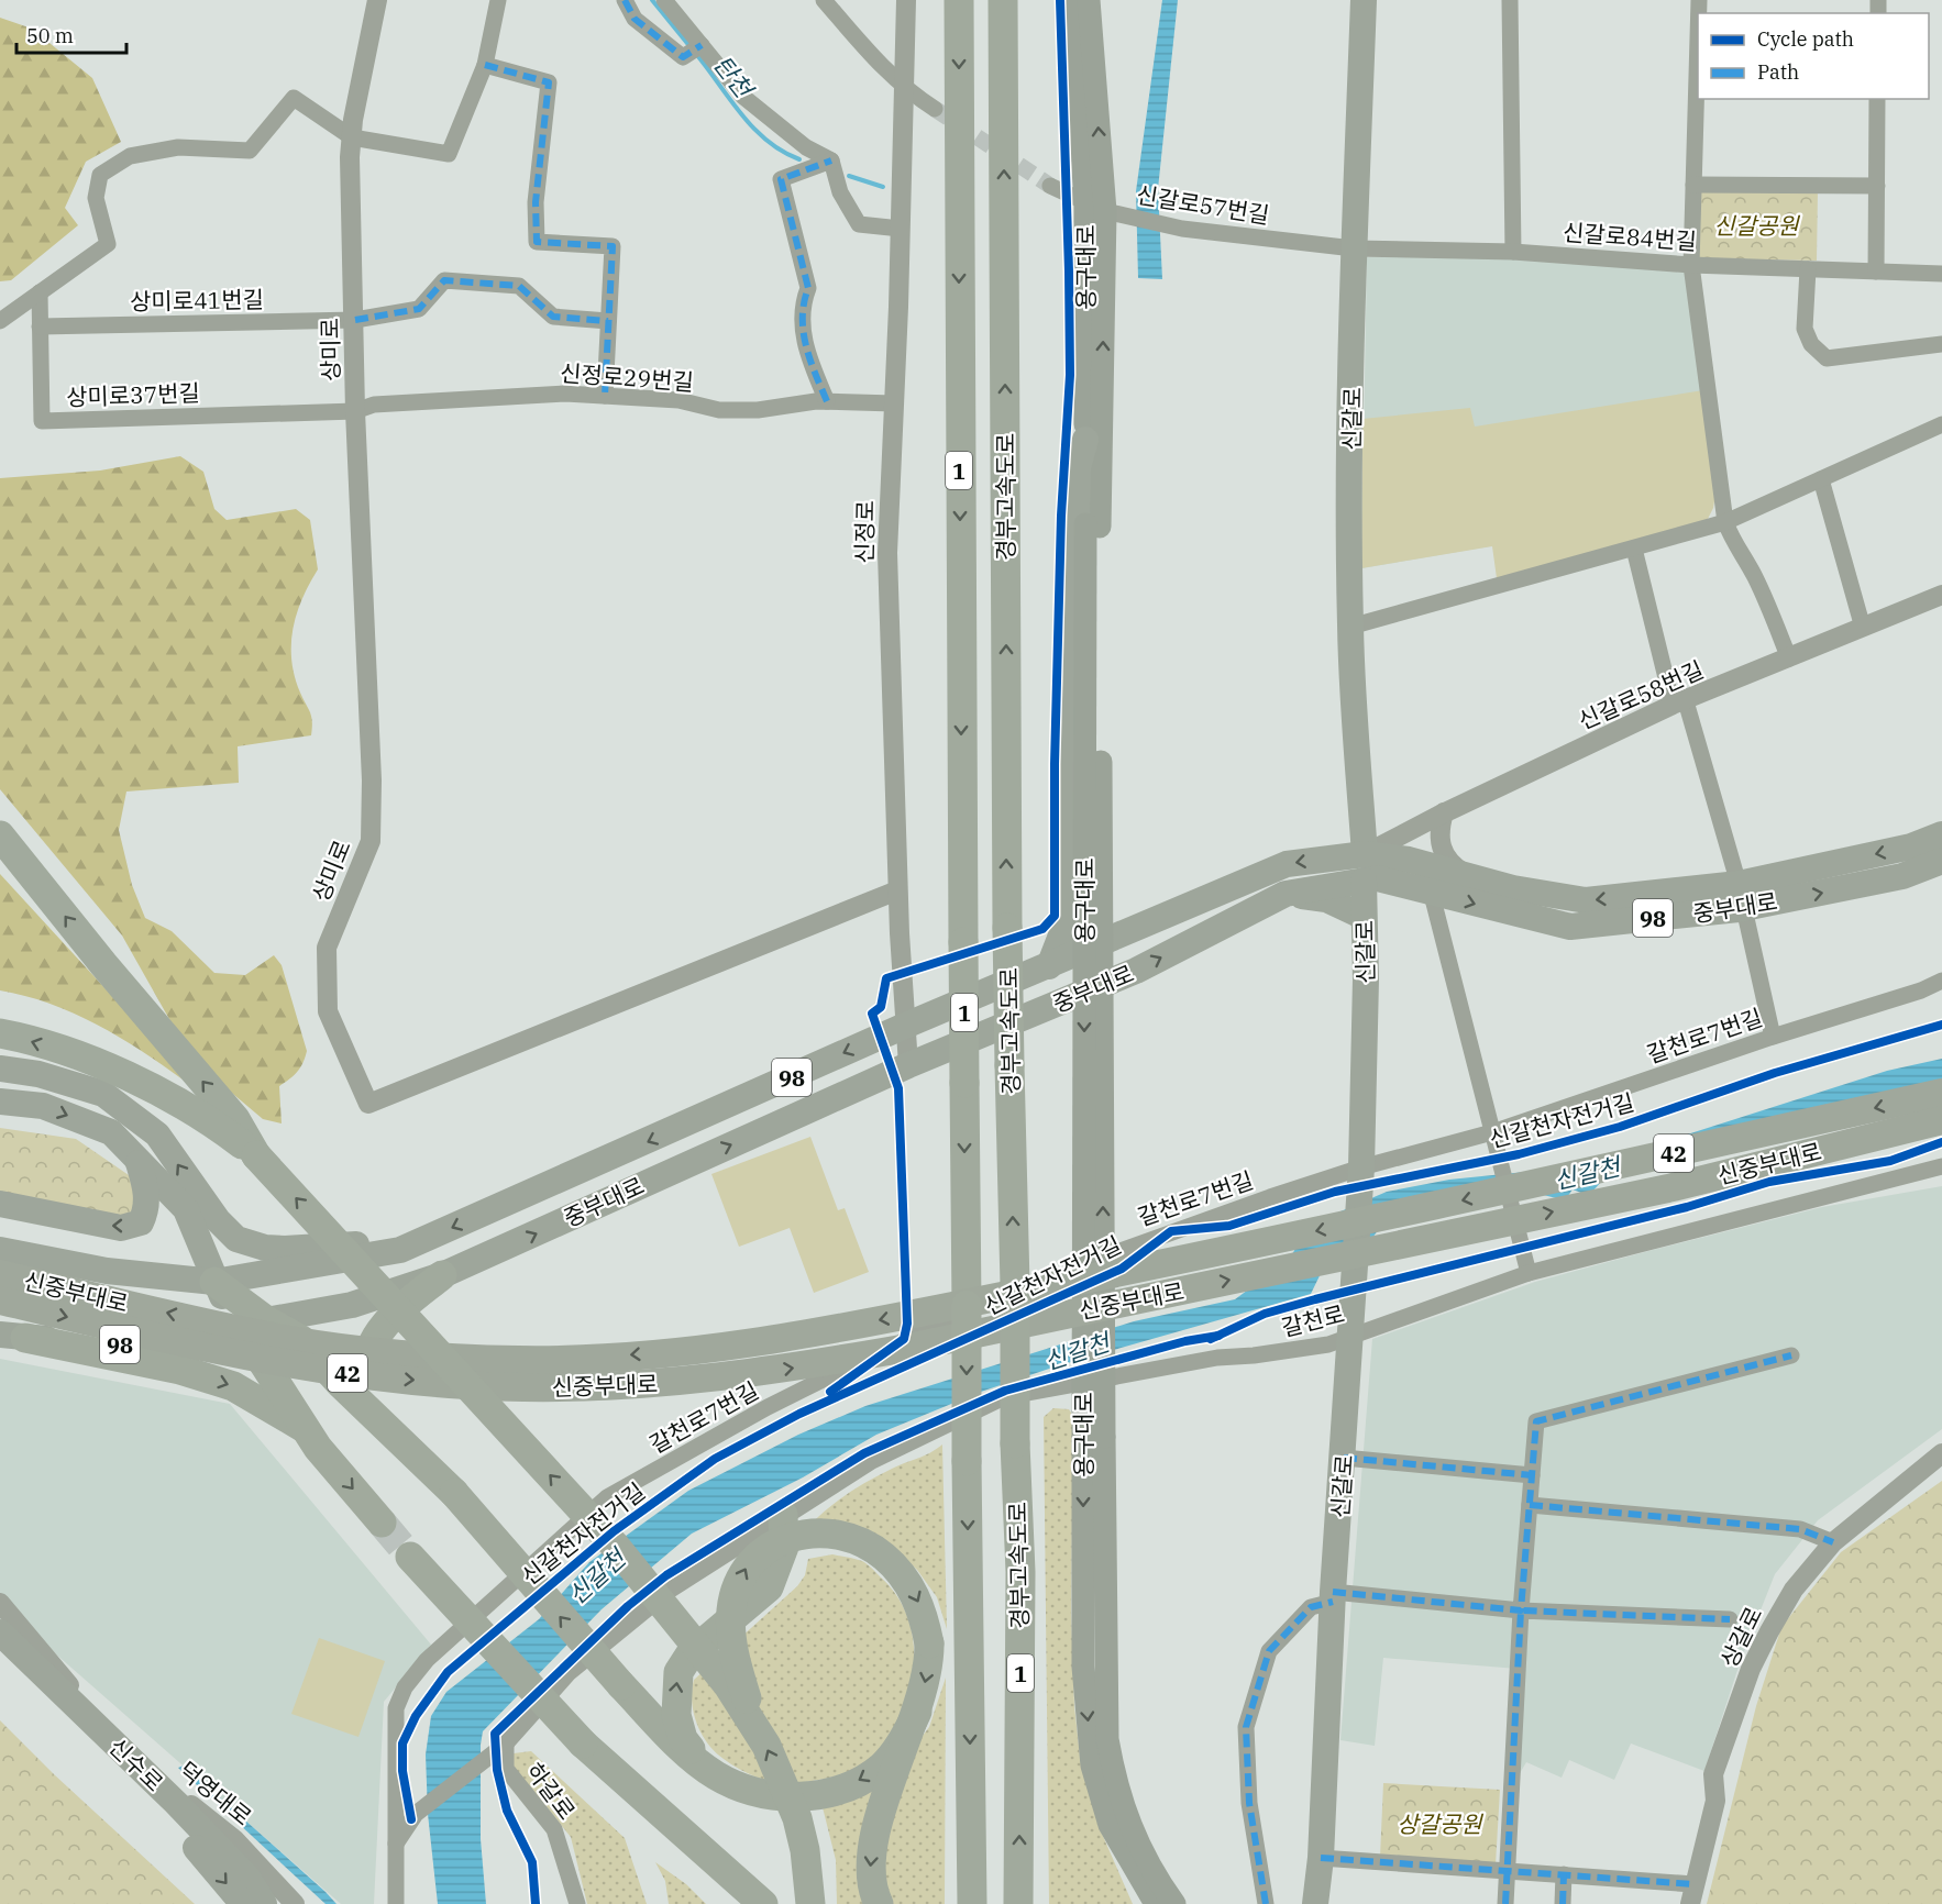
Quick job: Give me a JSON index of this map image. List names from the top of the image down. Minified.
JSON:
{"streets":{"highway":["1","경부고속도로","42","신중부대로"],"main road":["용구대로","신갈로","중부대로","98","신수로"],"street":["신갈로57번길","신갈로84번길","상미로41번길","상미로","신정로29번길","상미로37번길","신정로","신갈로58번길","갈천로7번길","갈천로","상갈로","하갈로","덕영대로"],"cycle path":["신갈천자전거길"]},"crossings":[["신갈로57번길","신갈로84번길"],["신갈로57번길","용구대로"],["신갈로57번길","신갈로"],["신갈로84번길","신갈로"],["상미로41번길","상미로"],["상미로41번길","상미로37번길"],["상미로","신정로29번길"],["상미로","상미로37번길"],["상미로","신정로"],["신정로29번길","상미로37번길"],["신정로29번길","신정로"],["신갈로","신갈로58번길"],["신갈로","중부대로"],["신갈로","갈천로7번길"],["신갈로","갈천로"],["신정로","중부대로"],["신갈로58번길","중부대로"],["갈천로7번길","갈천로"],["갈천로","하갈로"]],"water":["탄천","신갈천"],"parks":["신갈공원","상갈공원"],"legend":["Cycle path","Path"],"scale_bar":"50 m"}
